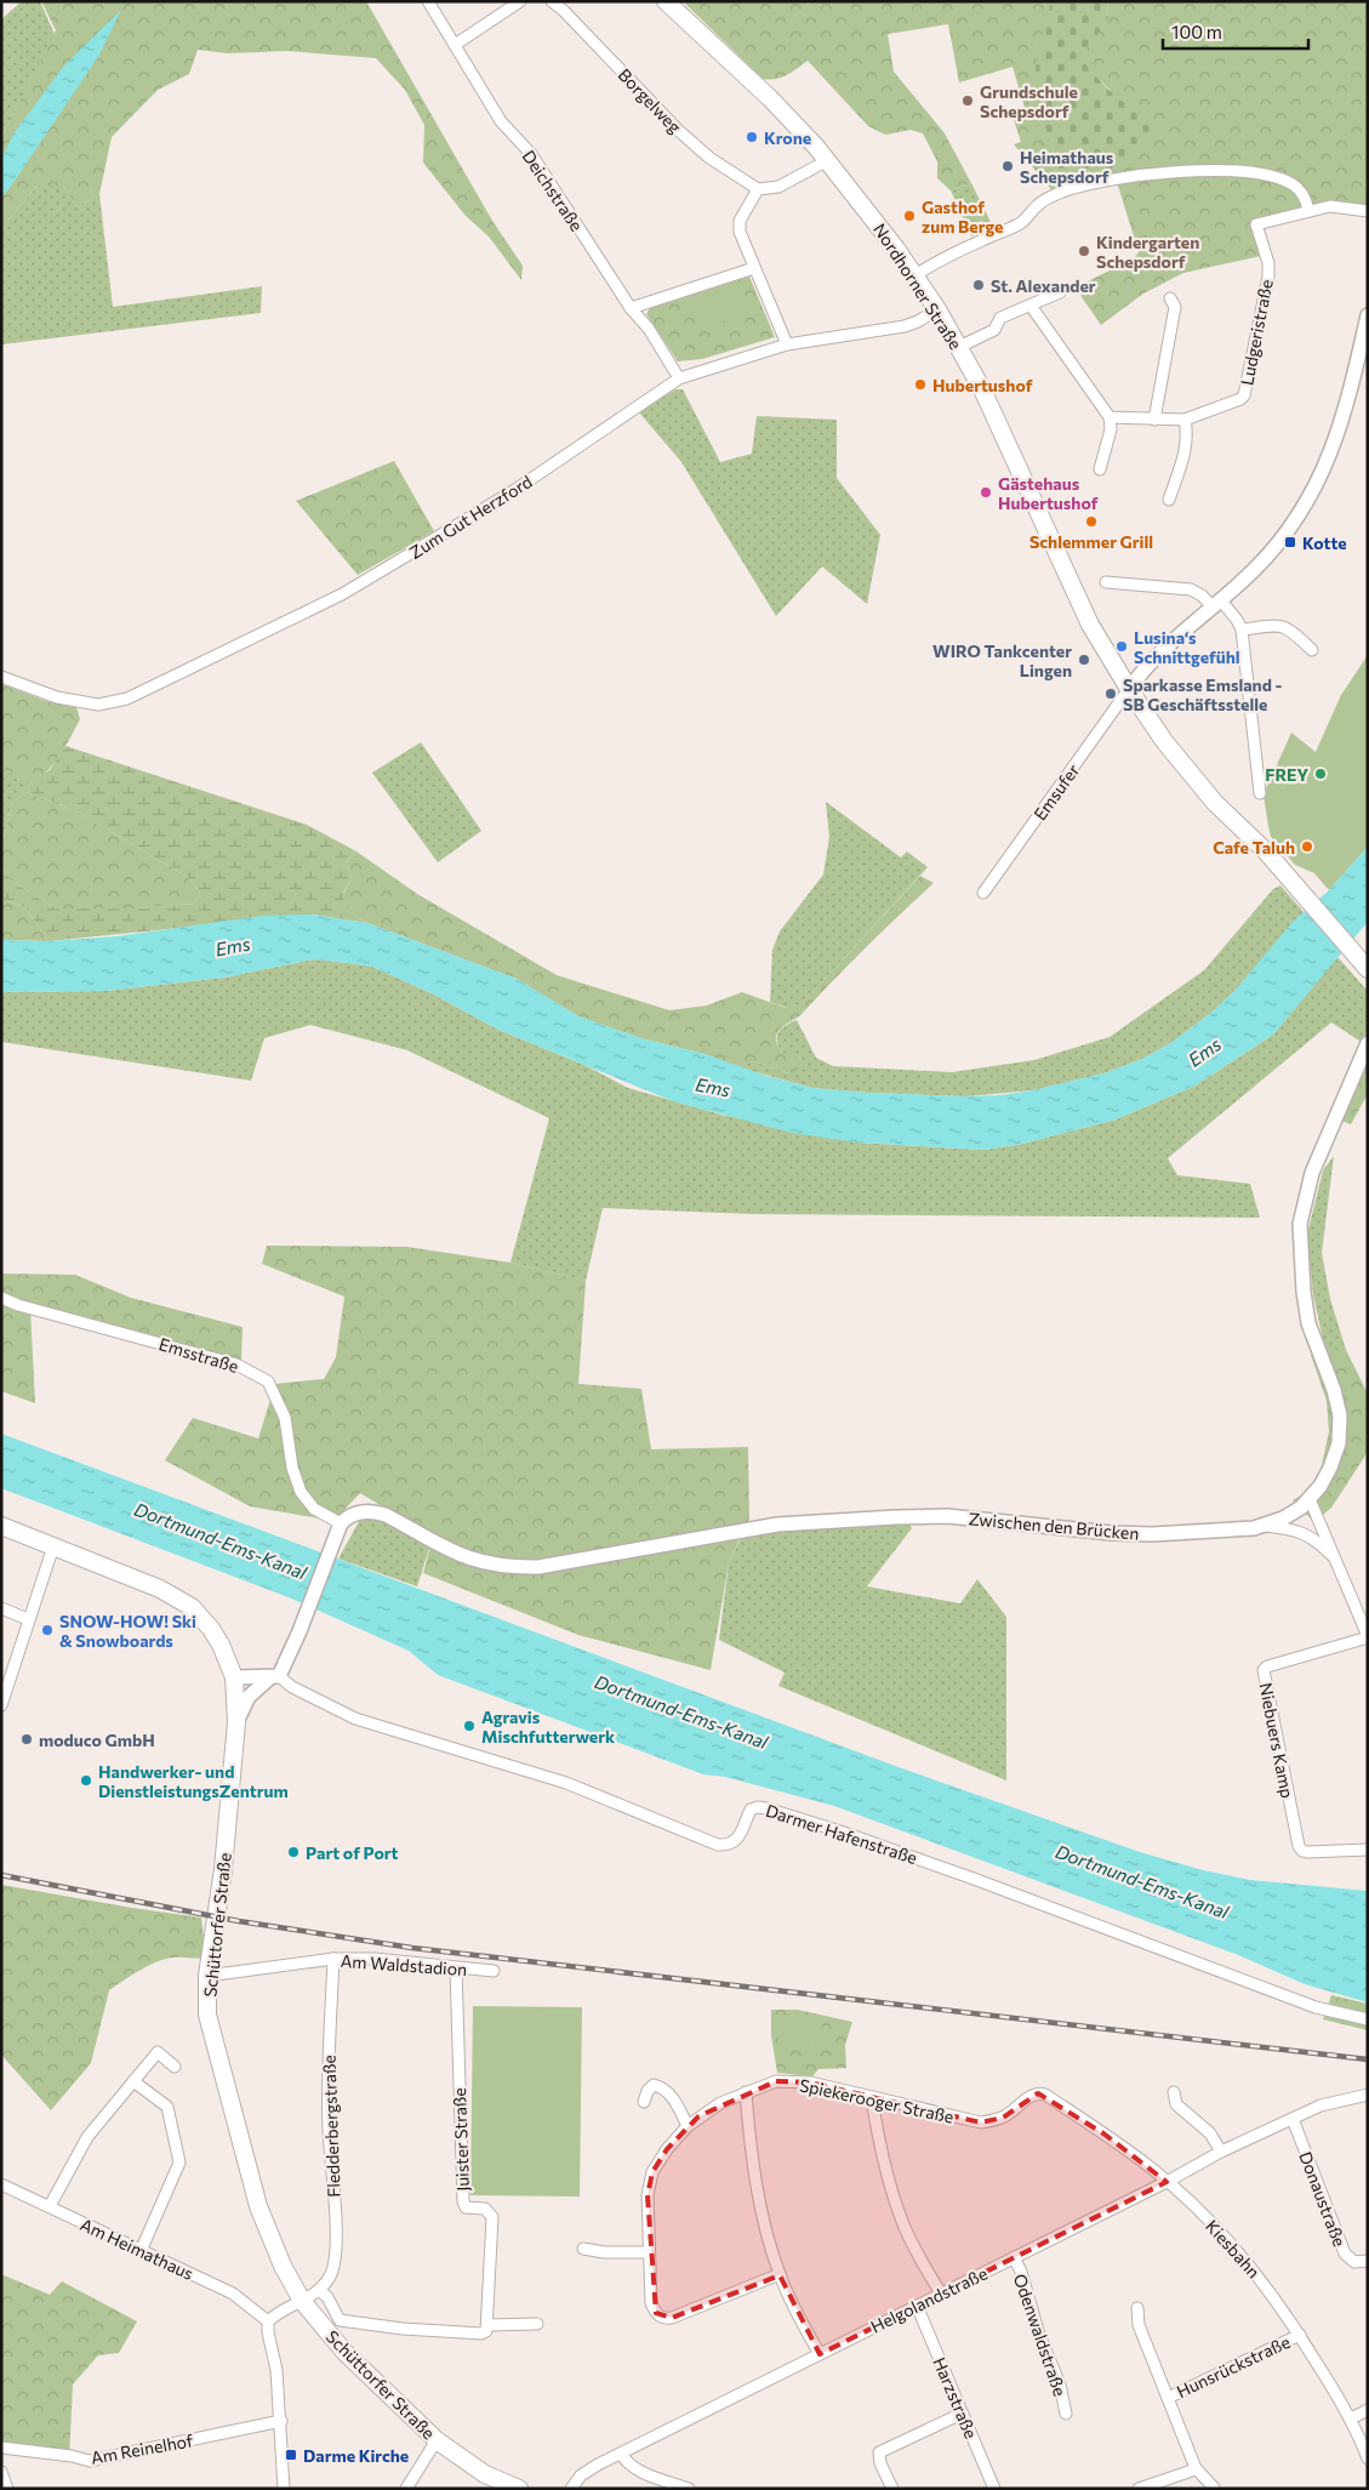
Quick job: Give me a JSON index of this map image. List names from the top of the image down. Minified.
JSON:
{"streets":{"main road":["Nordhorner Straße","Schüttorfer Straße"],"street":["Borgelweg","Deichstraße","Ludgeristraße","Zum Gut Herzford","Emsufer","Emsstraße","Zwischen den Brücken","Niebuers Kamp","Darmer Hafenstraße","Am Waldstadion","Spiekerooger Straße","Fledderbergstraße","Juister Straße","Donaustraße","Am Heimathaus","Kiesbahn","Helgolandstraße","Odenwaldstraße","Hunsrückstraße","Harzstraße","Am Reinelhof"]},"crossings":[["Deichstraße","Zum Gut Herzford"],["Nordhorner Straße","Zum Gut Herzford"],["Nordhorner Straße","Emsufer"],["Emsstraße","Zwischen den Brücken"],["Schüttorfer Straße","Am Waldstadion"],["Am Waldstadion","Fledderbergstraße"],["Am Waldstadion","Juister Straße"],["Spiekerooger Straße","Kiesbahn"],["Donaustraße","Helgolandstraße"],["Kiesbahn","Helgolandstraße"],["Kiesbahn","Hunsrückstraße"],["Helgolandstraße","Odenwaldstraße"],["Helgolandstraße","Harzstraße"]],"water":["Ems","Dortmund-Ems-Kanal"],"places":{"other":["Grundschule Schepsdorf","Krone","Heimathaus Schepsdorf","Gasthof zum Berge","Kindergarten Schepsdorf","St. Alexander","Hubertushof","Gästehaus Hubertushof","Schlemmer Grill","Lusina‘s Schnittgefühl","WIRO Tankcenter Lingen","Sparkasse Emsland - SB Geschäftsstelle","FREY","Cafe Taluh","SNOW-HOW! Ski & Snowboards","Agravis Mischfutterwerk","moduco GmbH","Handwerker- und DienstleistungsZentrum","Part of Port"],"transit":["Kotte","Darme Kirche"]},"scale_bar":"100 m"}
